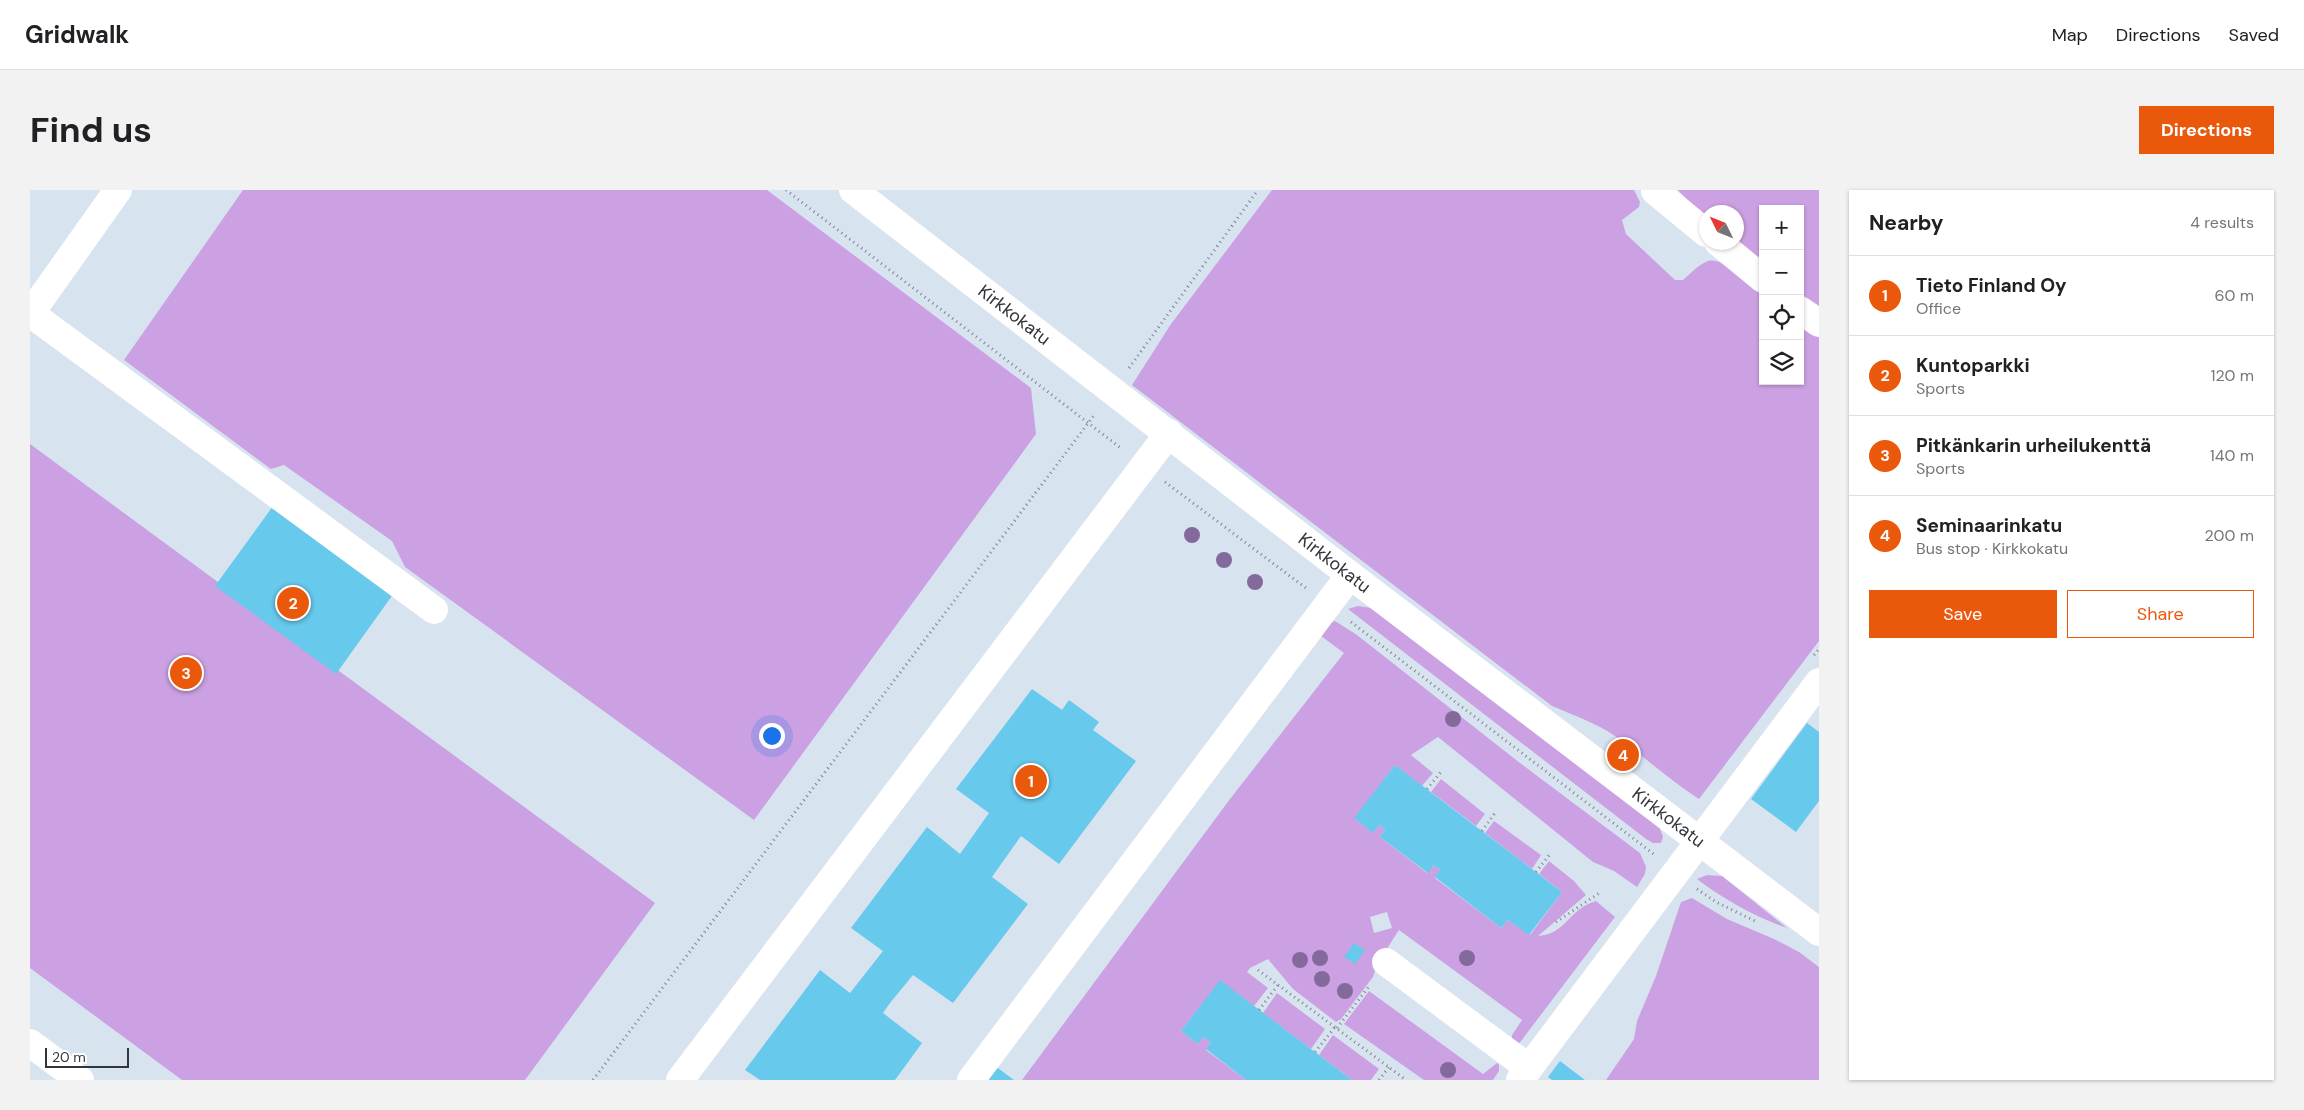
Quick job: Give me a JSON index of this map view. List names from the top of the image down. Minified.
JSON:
{"streets":{"street":["Kirkkokatu"]},"scale_bar":"20 m","north":"top left","page":{"header":"Gridwalk","nav":["Map","Directions","Saved"],"buttons":["Directions",["Save","Share"]],"title":"Find us","heading":["Nearby","4 results"],"map_buttons":["+","−"],"list":[{"mark":"1","name":"Tieto Finland Oy","note":"Office","value":"60 m"},{"mark":"2","name":"Kuntoparkki","note":"Sports","value":"120 m"},{"mark":"3","name":"Pitkänkarin urheilukenttä","note":"Sports","value":"140 m"},{"mark":"4","name":"Seminaarinkatu","note":"Bus stop · Kirkkokatu","value":"200 m"}],"pins":["2","3","4","1"],"scale":"20 m"}}
